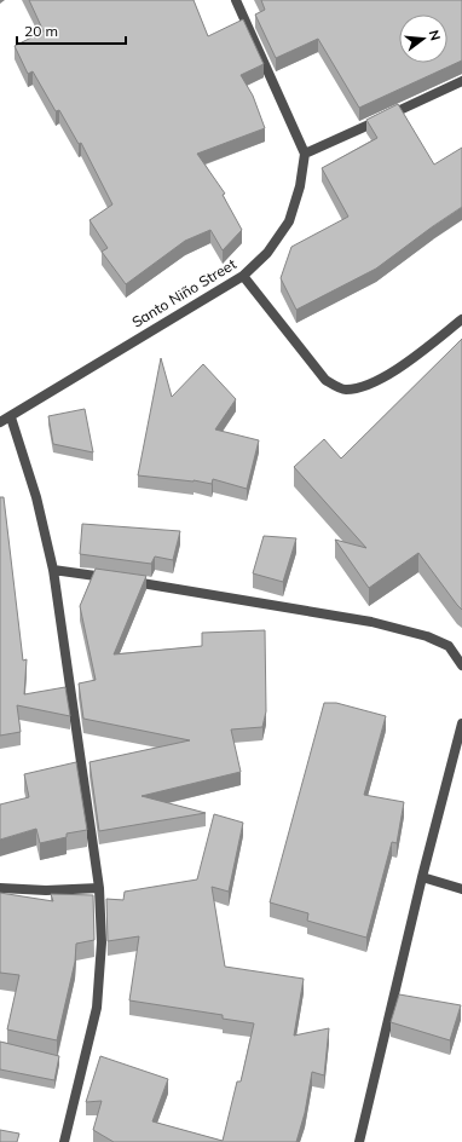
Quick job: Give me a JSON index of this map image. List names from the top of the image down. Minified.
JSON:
{"streets":{"street":["Santo Niño Street"]},"scale_bar":"20 m","north":"right"}
